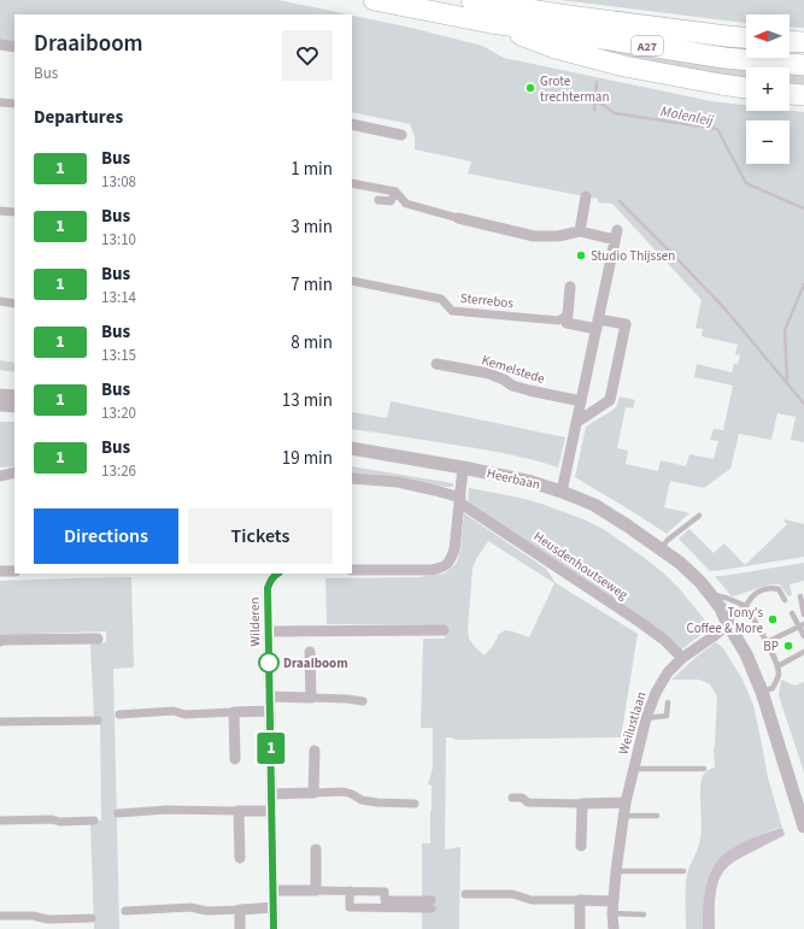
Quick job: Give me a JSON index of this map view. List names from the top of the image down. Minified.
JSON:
{"streets":{"highway":["A27"],"street":["Sterrebos","Kemelstede","Heerbaan","Heusdenhoutseweg","Wilderen","Weilustlaan"]},"crossings":[["Heerbaan","Weilustlaan"],["Heusdenhoutseweg","Weilustlaan"]],"water":["Molenleij"],"places":["Grote trechterman","Studio Thijssen","Tony's Coffee & More","BP","Draaiboom"],"lines":["bus line 1"],"north":"left","page":{"on_map":"1","map_buttons":["+","−"],"heading":[["Draaiboom","Bus"],"Departures"],"list":[{"mark":"1","name":"Bus","note":"13:08","value":"1 min"},{"mark":"1","name":"Bus","note":"13:10","value":"3 min"},{"mark":"1","name":"Bus","note":"13:14","value":"7 min"},{"mark":"1","name":"Bus","note":"13:15","value":"8 min"},{"mark":"1","name":"Bus","note":"13:20","value":"13 min"},{"mark":"1","name":"Bus","note":"13:26","value":"19 min"}],"buttons":["Directions","Tickets"]}}
